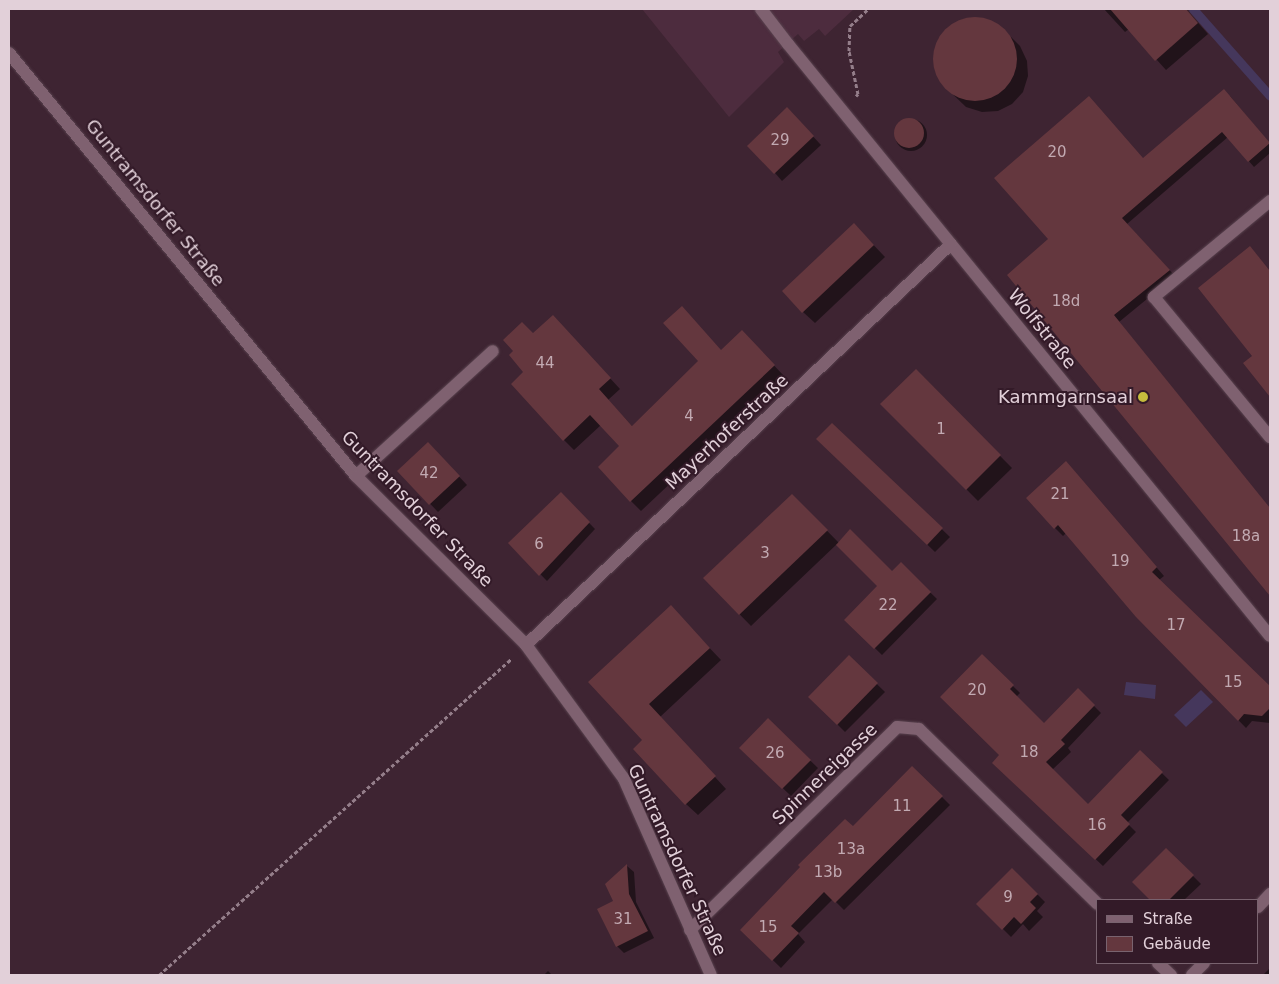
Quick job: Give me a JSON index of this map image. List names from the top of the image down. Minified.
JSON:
{"streets":{"street":["Guntramsdorfer Straße","Wolfstraße","Mayerhoferstraße","Spinnereigasse"]},"crossings":[["Guntramsdorfer Straße","Mayerhoferstraße"],["Guntramsdorfer Straße","Spinnereigasse"],["Wolfstraße","Mayerhoferstraße"]],"places":["Kammgarnsaal"],"house_numbers":["29","20","18d","44","4","1","42","21","18a","6","3","19","22","17","15","20","18","26","11","16","13a","13b","9","31","15"],"legend":["Straße","Gebäude"]}
